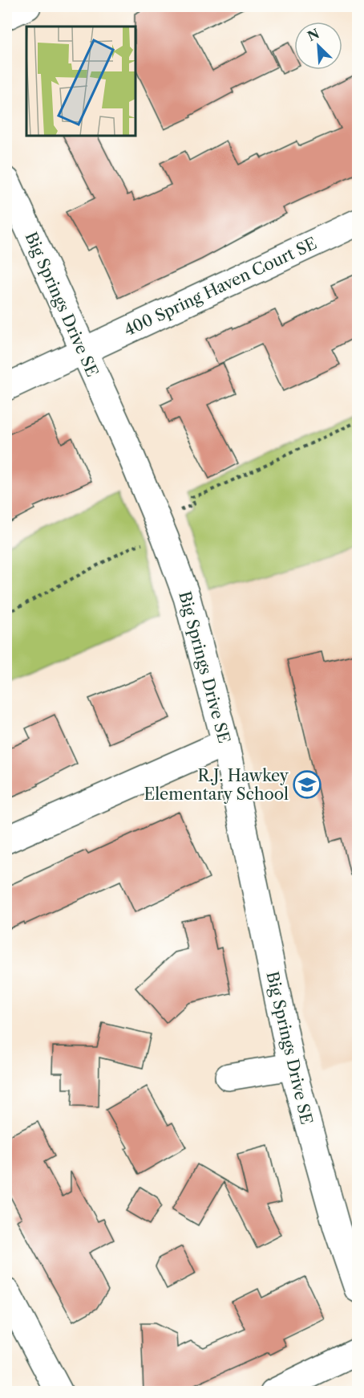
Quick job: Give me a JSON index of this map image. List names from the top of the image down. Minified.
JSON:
{"streets":{"street":["400 Spring Haven Court SE","Big Springs Drive SE"]},"crossings":[["400 Spring Haven Court SE","Big Springs Drive SE"]],"places":{"school or university":["R.J. Hawkey Elementary School"]},"north":"top left"}
